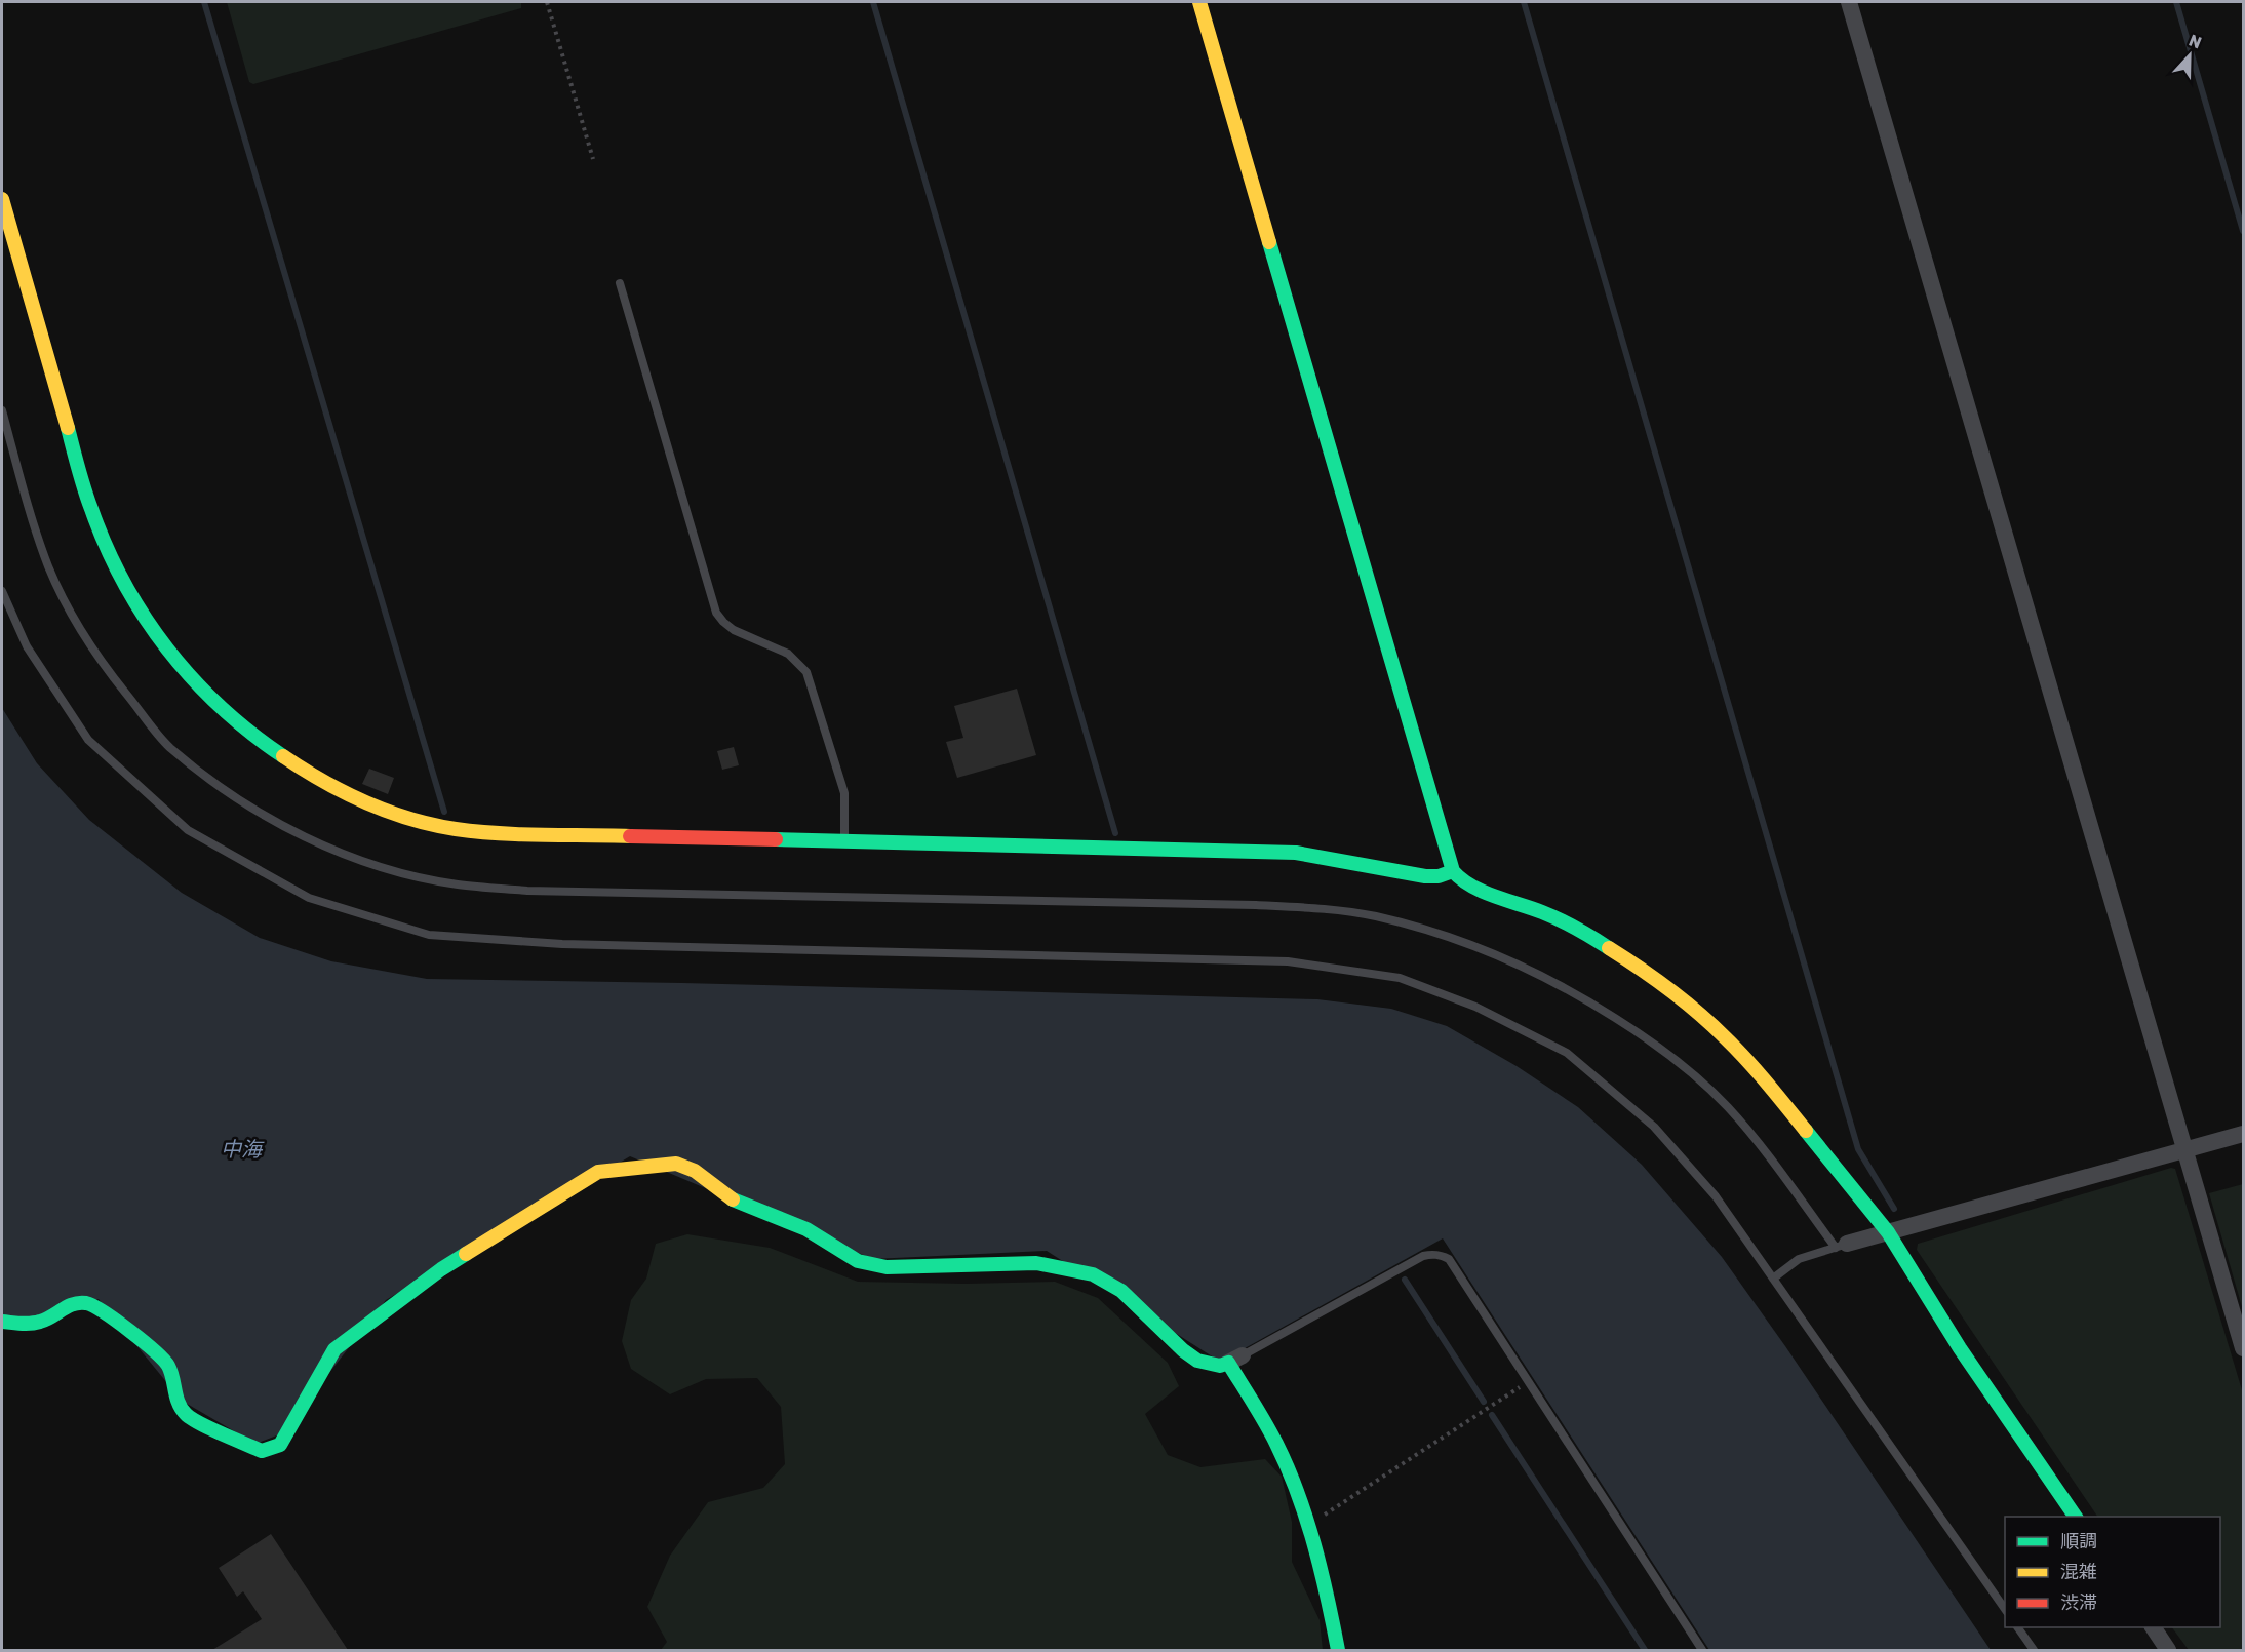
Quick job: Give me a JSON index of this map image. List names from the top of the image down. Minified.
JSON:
{"water":["中海"],"legend":["順調","混雑","渋滞"],"north":"top"}
